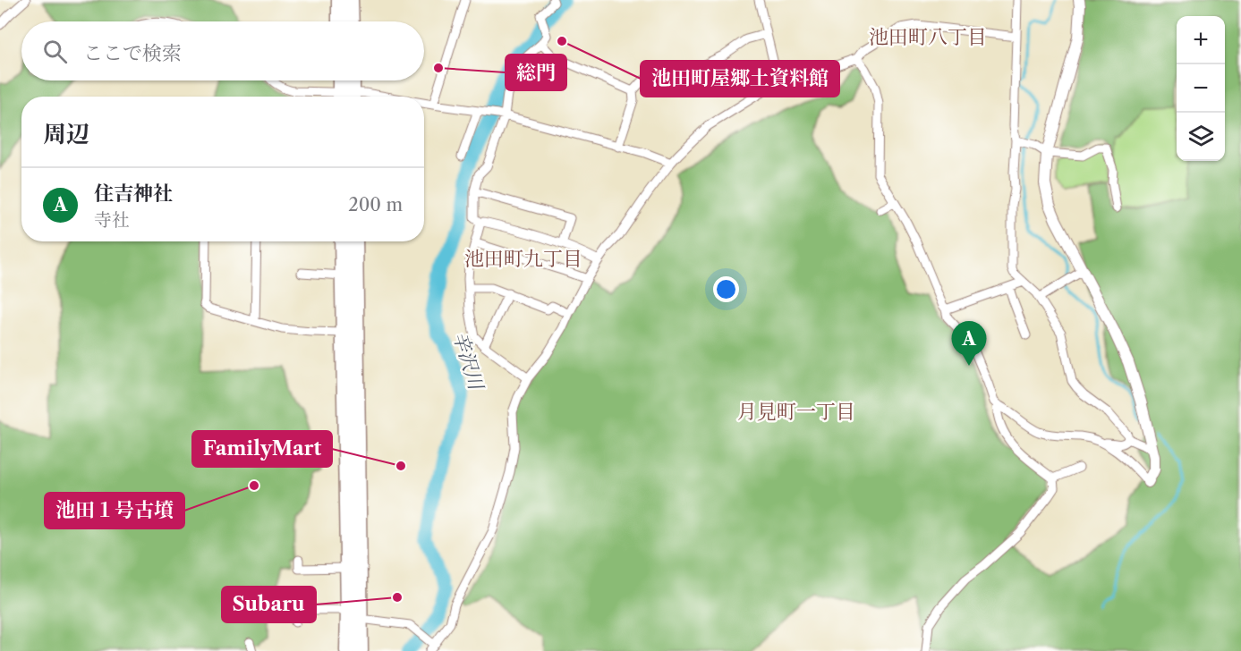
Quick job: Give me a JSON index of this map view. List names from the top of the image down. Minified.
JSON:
{"districts":["池田町八丁目","池田町九丁目","月見町一丁目"],"water":["辛沢川"],"places":["池田町屋郷土資料館","総門","FamilyMart","池田１号古墳","Subaru"],"page":{"map_buttons":["+","−"],"search":"ここで検索","heading":"周辺","list":[{"mark":"A","name":"住吉神社","note":"寺社","value":"200 m"}],"pins":"A"}}
